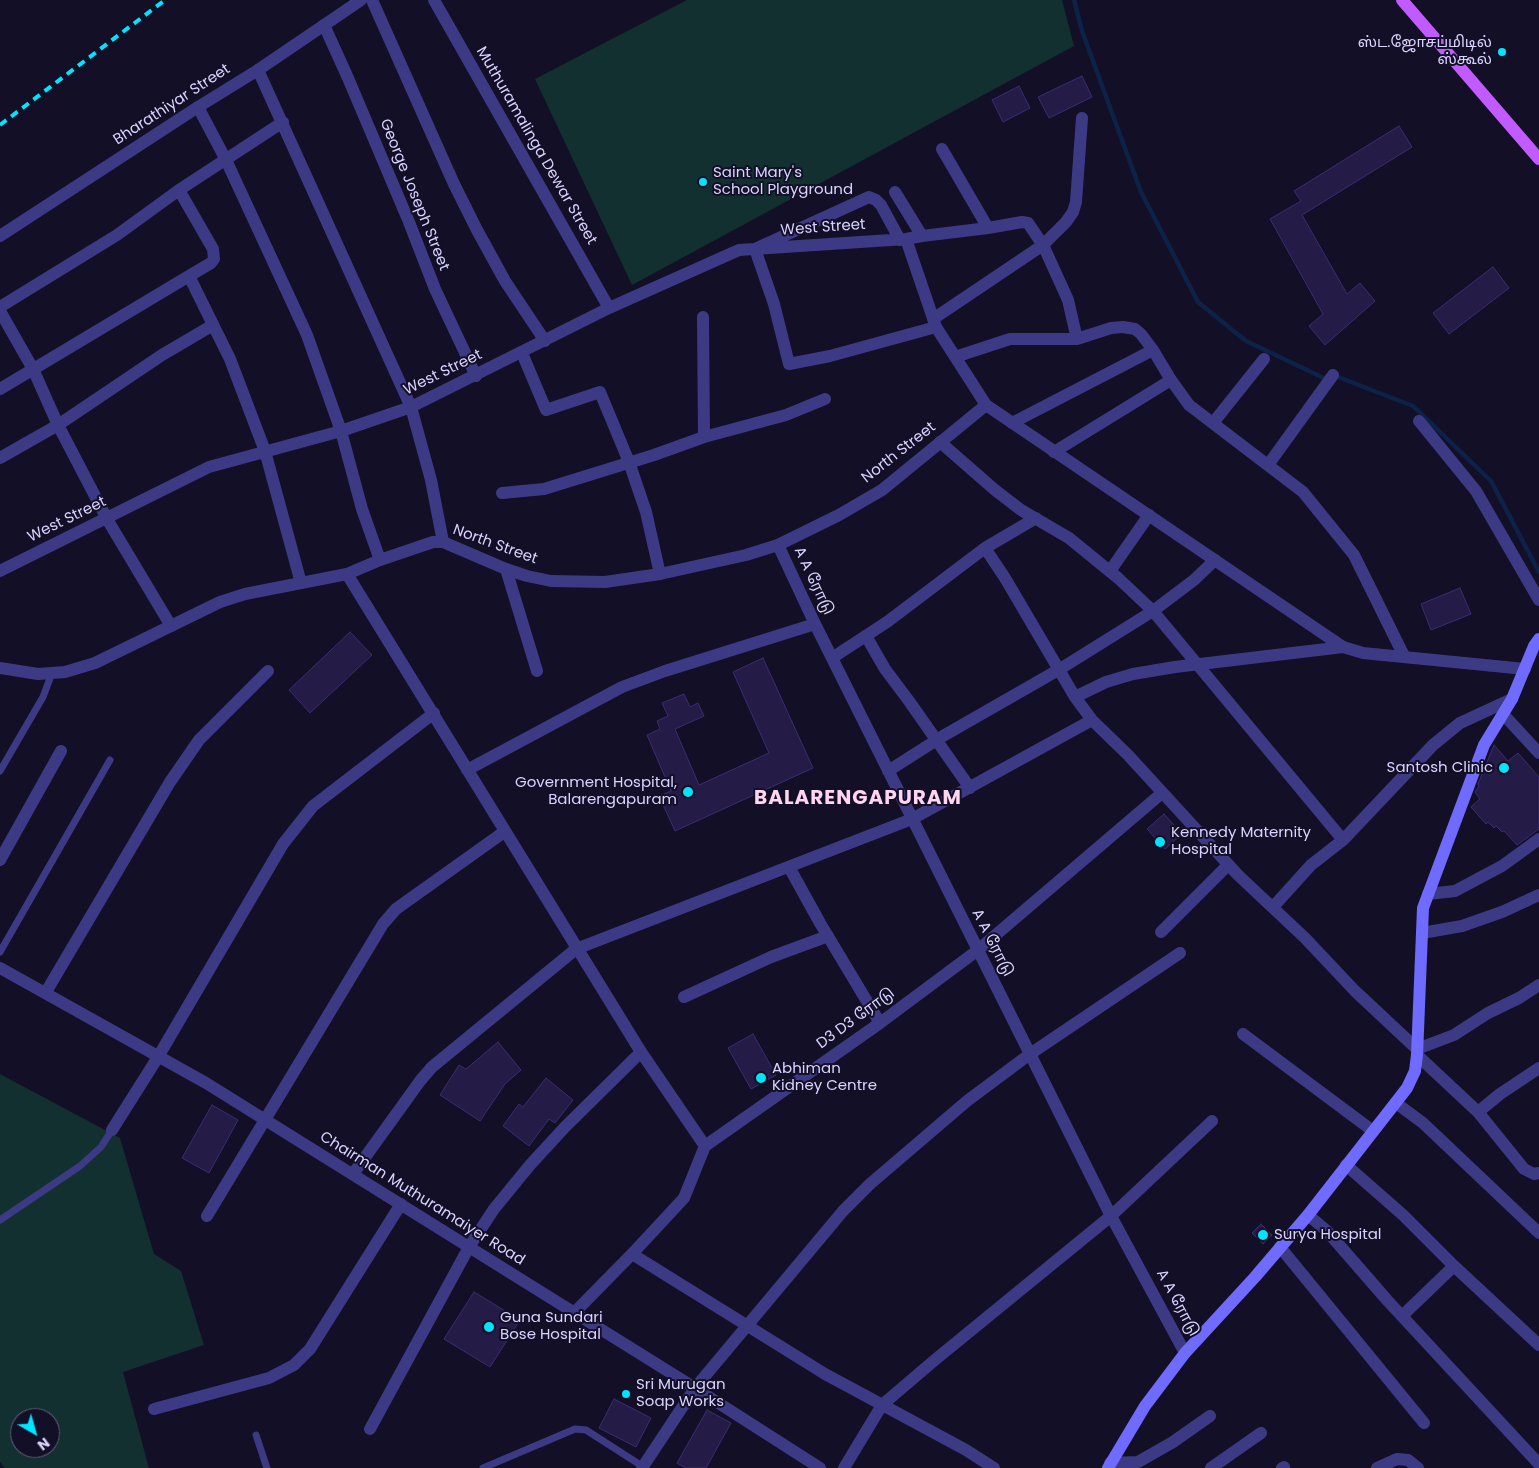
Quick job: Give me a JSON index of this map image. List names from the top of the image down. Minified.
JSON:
{"streets":{"street":["Bharathiyar Street","Muthuramalinga Dewar Street","George Joseph Street","West Street","North Street","A A ரோடு","D3 D3 ரோடு","Chairman Muthuramaiyer Road"]},"crossings":[["Bharathiyar Street","George Joseph Street"],["Muthuramalinga Dewar Street","West Street"],["George Joseph Street","West Street"],["North Street","A A ரோடு"],["A A ரோடு","D3 D3 ரோடு"]],"districts":["BALARENGAPURAM"],"places":["ஸ்ட.ஜோசப்மிடில் ஸ்கூல்","Saint Mary's School Playground","Santosh Clinic","Government Hospital, Balarengapuram","Kennedy Maternity Hospital","Abhiman Kidney Centre","Surya Hospital","Guna Sundari Bose Hospital","Sri Murugan Soap Works"],"north":"bottom right"}
